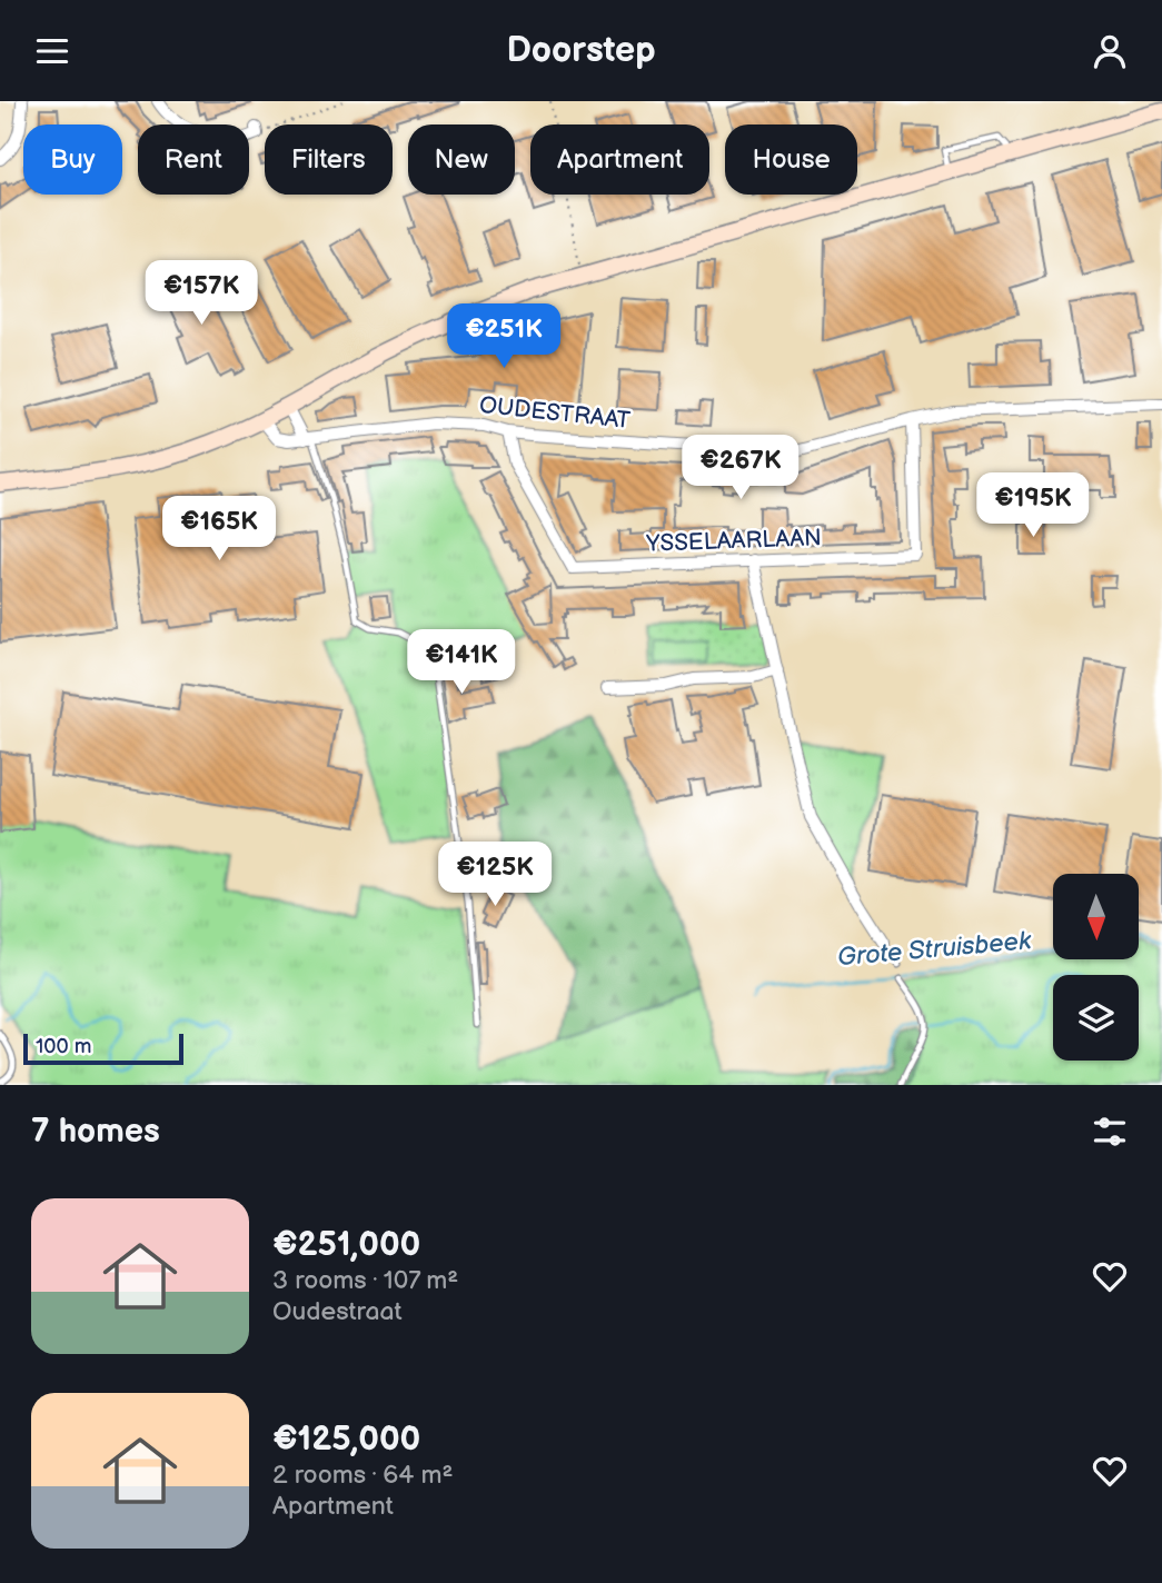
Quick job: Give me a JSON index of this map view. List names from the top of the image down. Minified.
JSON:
{"streets":{"street":["OUDESTRAAT","YSSELAARLAAN"]},"crossings":[["OUDESTRAAT","YSSELAARLAAN"]],"water":["Grote Struisbeek"],"scale_bar":"100 m","north":"bottom","page":{"header":"Doorstep","chip":["Buy","Rent","Filters","New","Apartment","House"],"price":["€157K","€251K","€267K","€195K","€165K","€141K","€125K"],"scale":"100 m","heading":"7 homes","list":[{"name":"€251,000","note":"3 rooms · 107 m² · Oudestraat"},{"name":"€125,000","note":"2 rooms · 64 m² · Apartment"}]}}
